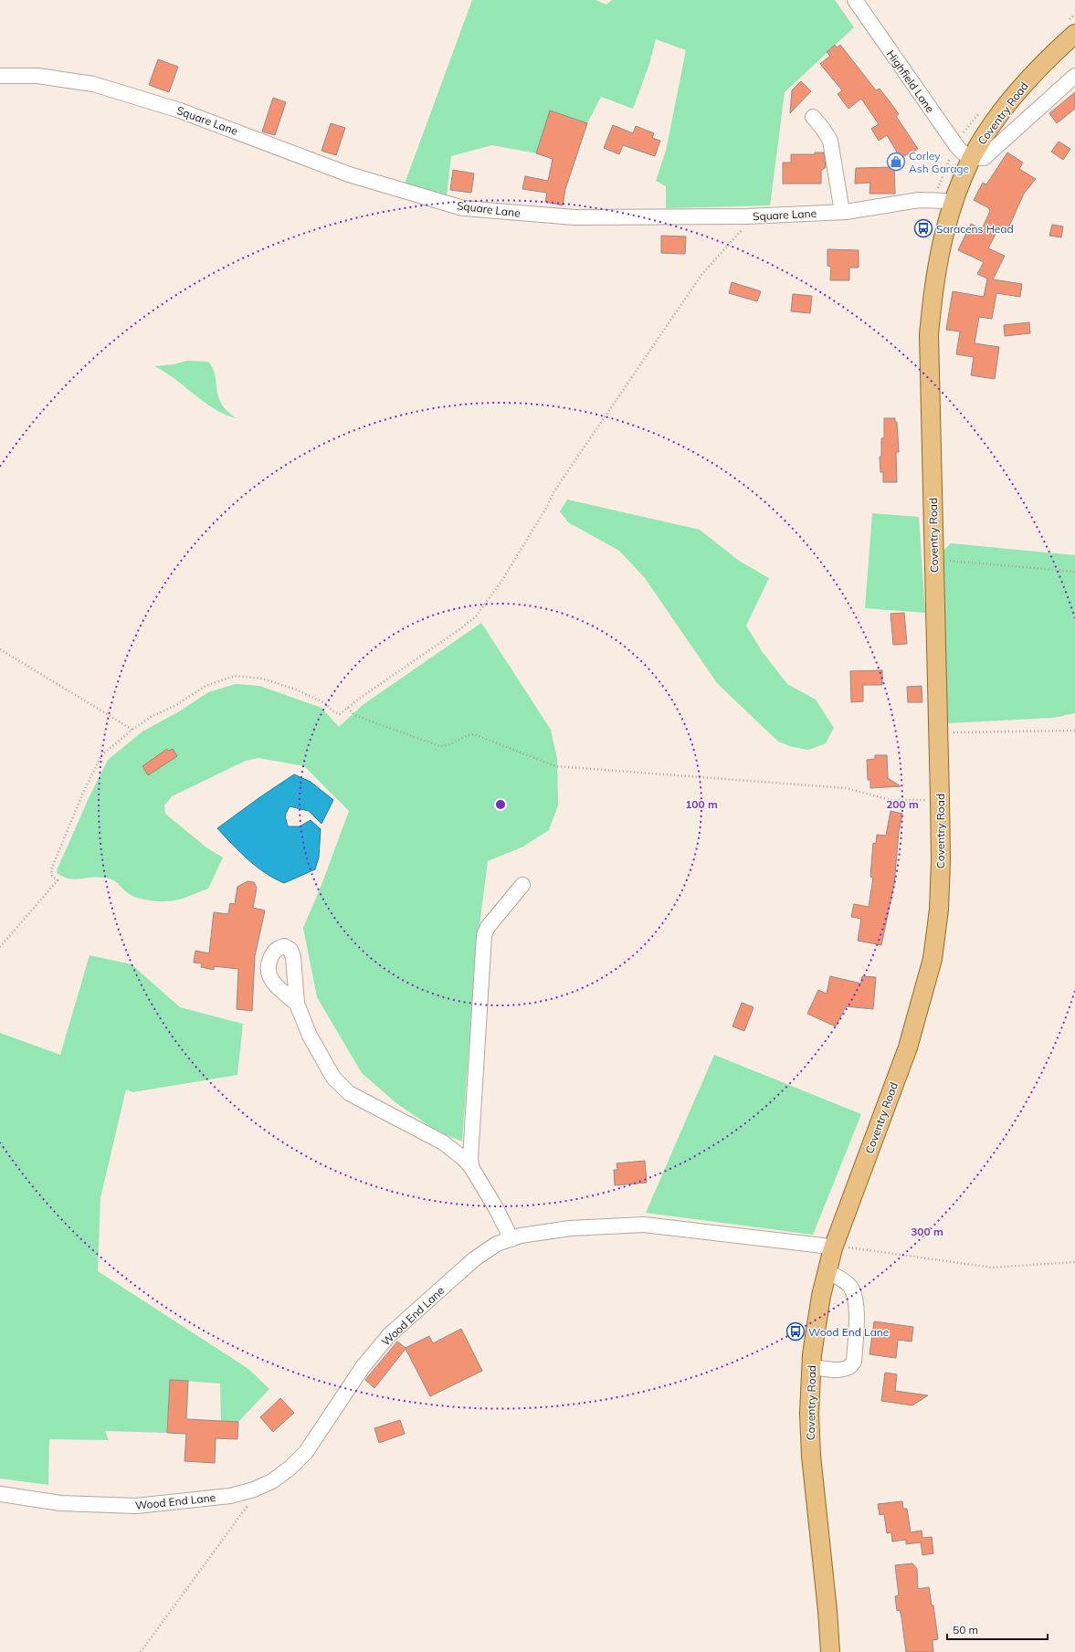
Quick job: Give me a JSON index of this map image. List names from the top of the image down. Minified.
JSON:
{"streets":{"main road":["Coventry Road"],"street":["Highfield Lane","Square Lane","Wood End Lane"]},"crossings":[["Highfield Lane","Coventry Road"],["Coventry Road","Square Lane"],["Coventry Road","Wood End Lane"]],"places":{"shop":["Corley Ash Garage"],"bus stop":["Saracens Head","Wood End Lane"]},"scale_bar":"50 m","rings":["100 m","200 m","300 m"]}
